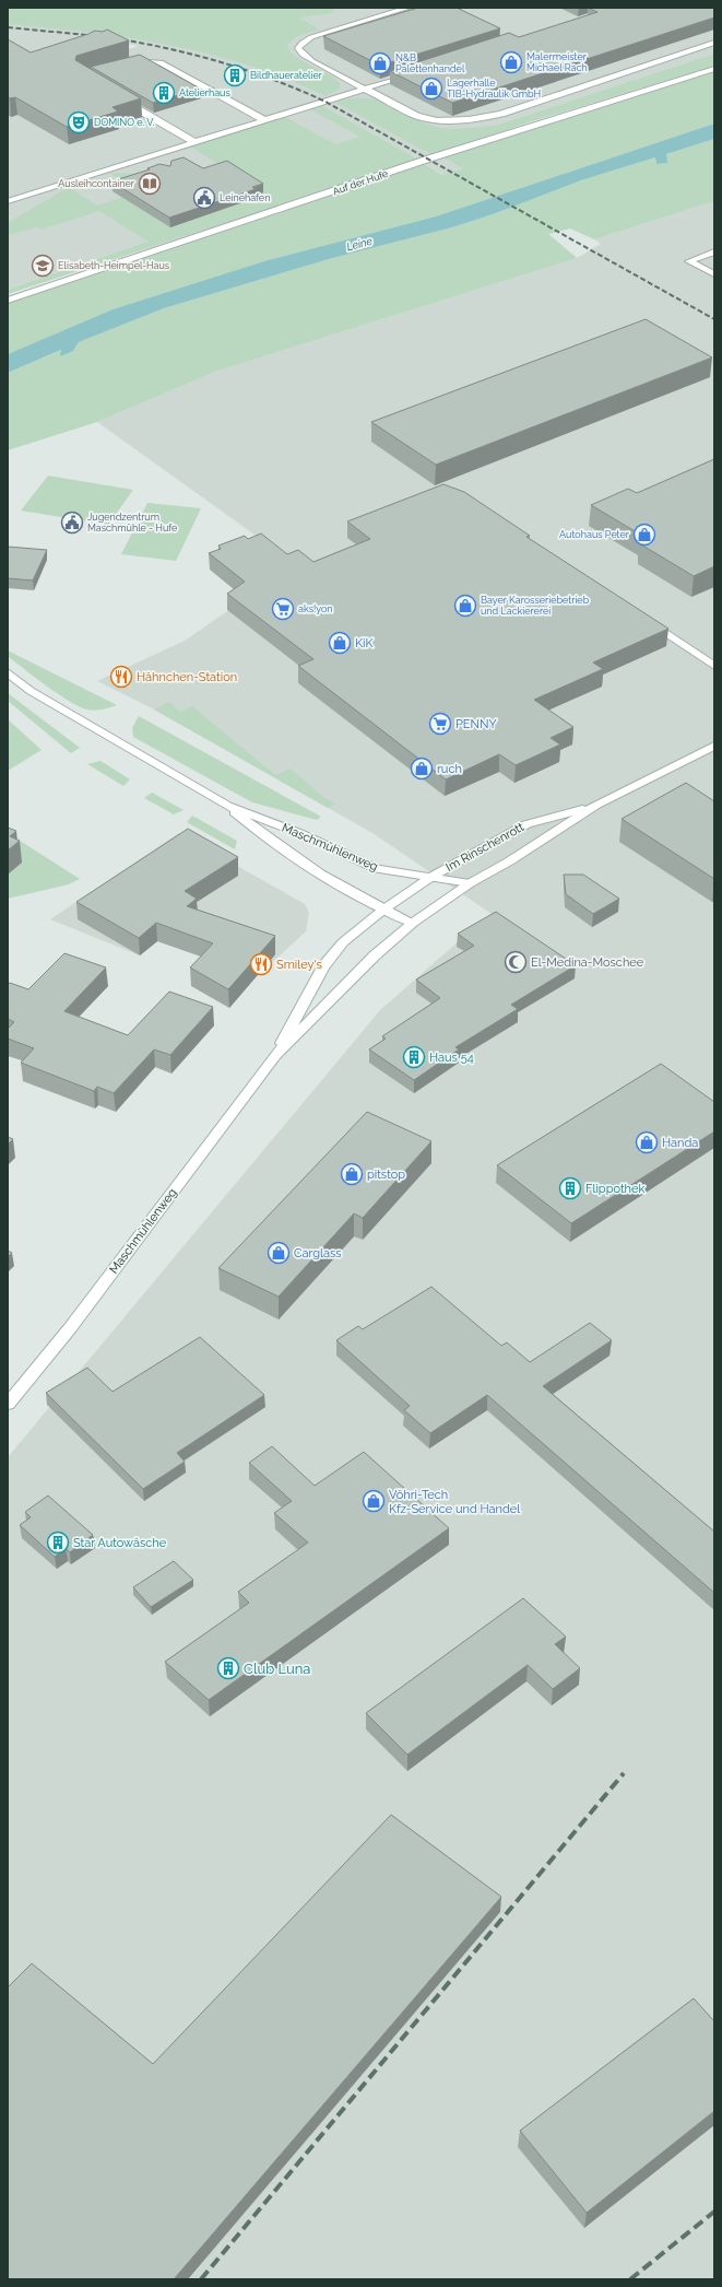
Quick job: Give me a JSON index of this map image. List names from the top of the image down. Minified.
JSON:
{"streets":{"main road":["Auf der Hufe","Maschmühlenweg","Im Rinschenrott"]},"crossings":[["Maschmühlenweg","Im Rinschenrott"]],"water":["Leine"],"places":{"shop":["Malermeister Michael Rach","N&B Palettenhandel","Lagerhalle TIB-Hydraulik GmbH","Autohaus Peter","Bayer Karosseriebetrieb und Lackiererei","KiK","ruch","Handa","pitstop","Carglass","Vöhri-Tech Kfz-Service und Handel"],"building":["Bildhaueratelier","Atelierhaus","Haus 54","Flippothek","Star Autowäsche","Club Luna"],"theatre":["DOMINO e. V."],"library":["Ausleihcontainer"],"public building":["Leinehafen","Jugendzentrum Maschmühle - Hufe"],"school or university":["Elisabeth-Heimpel-Haus"],"supermarket":["aks!yon","PENNY"],"restaurant":["Hähnchen-Station","Smiley's"],"mosque":["El-Medina-Moschee"]}}
